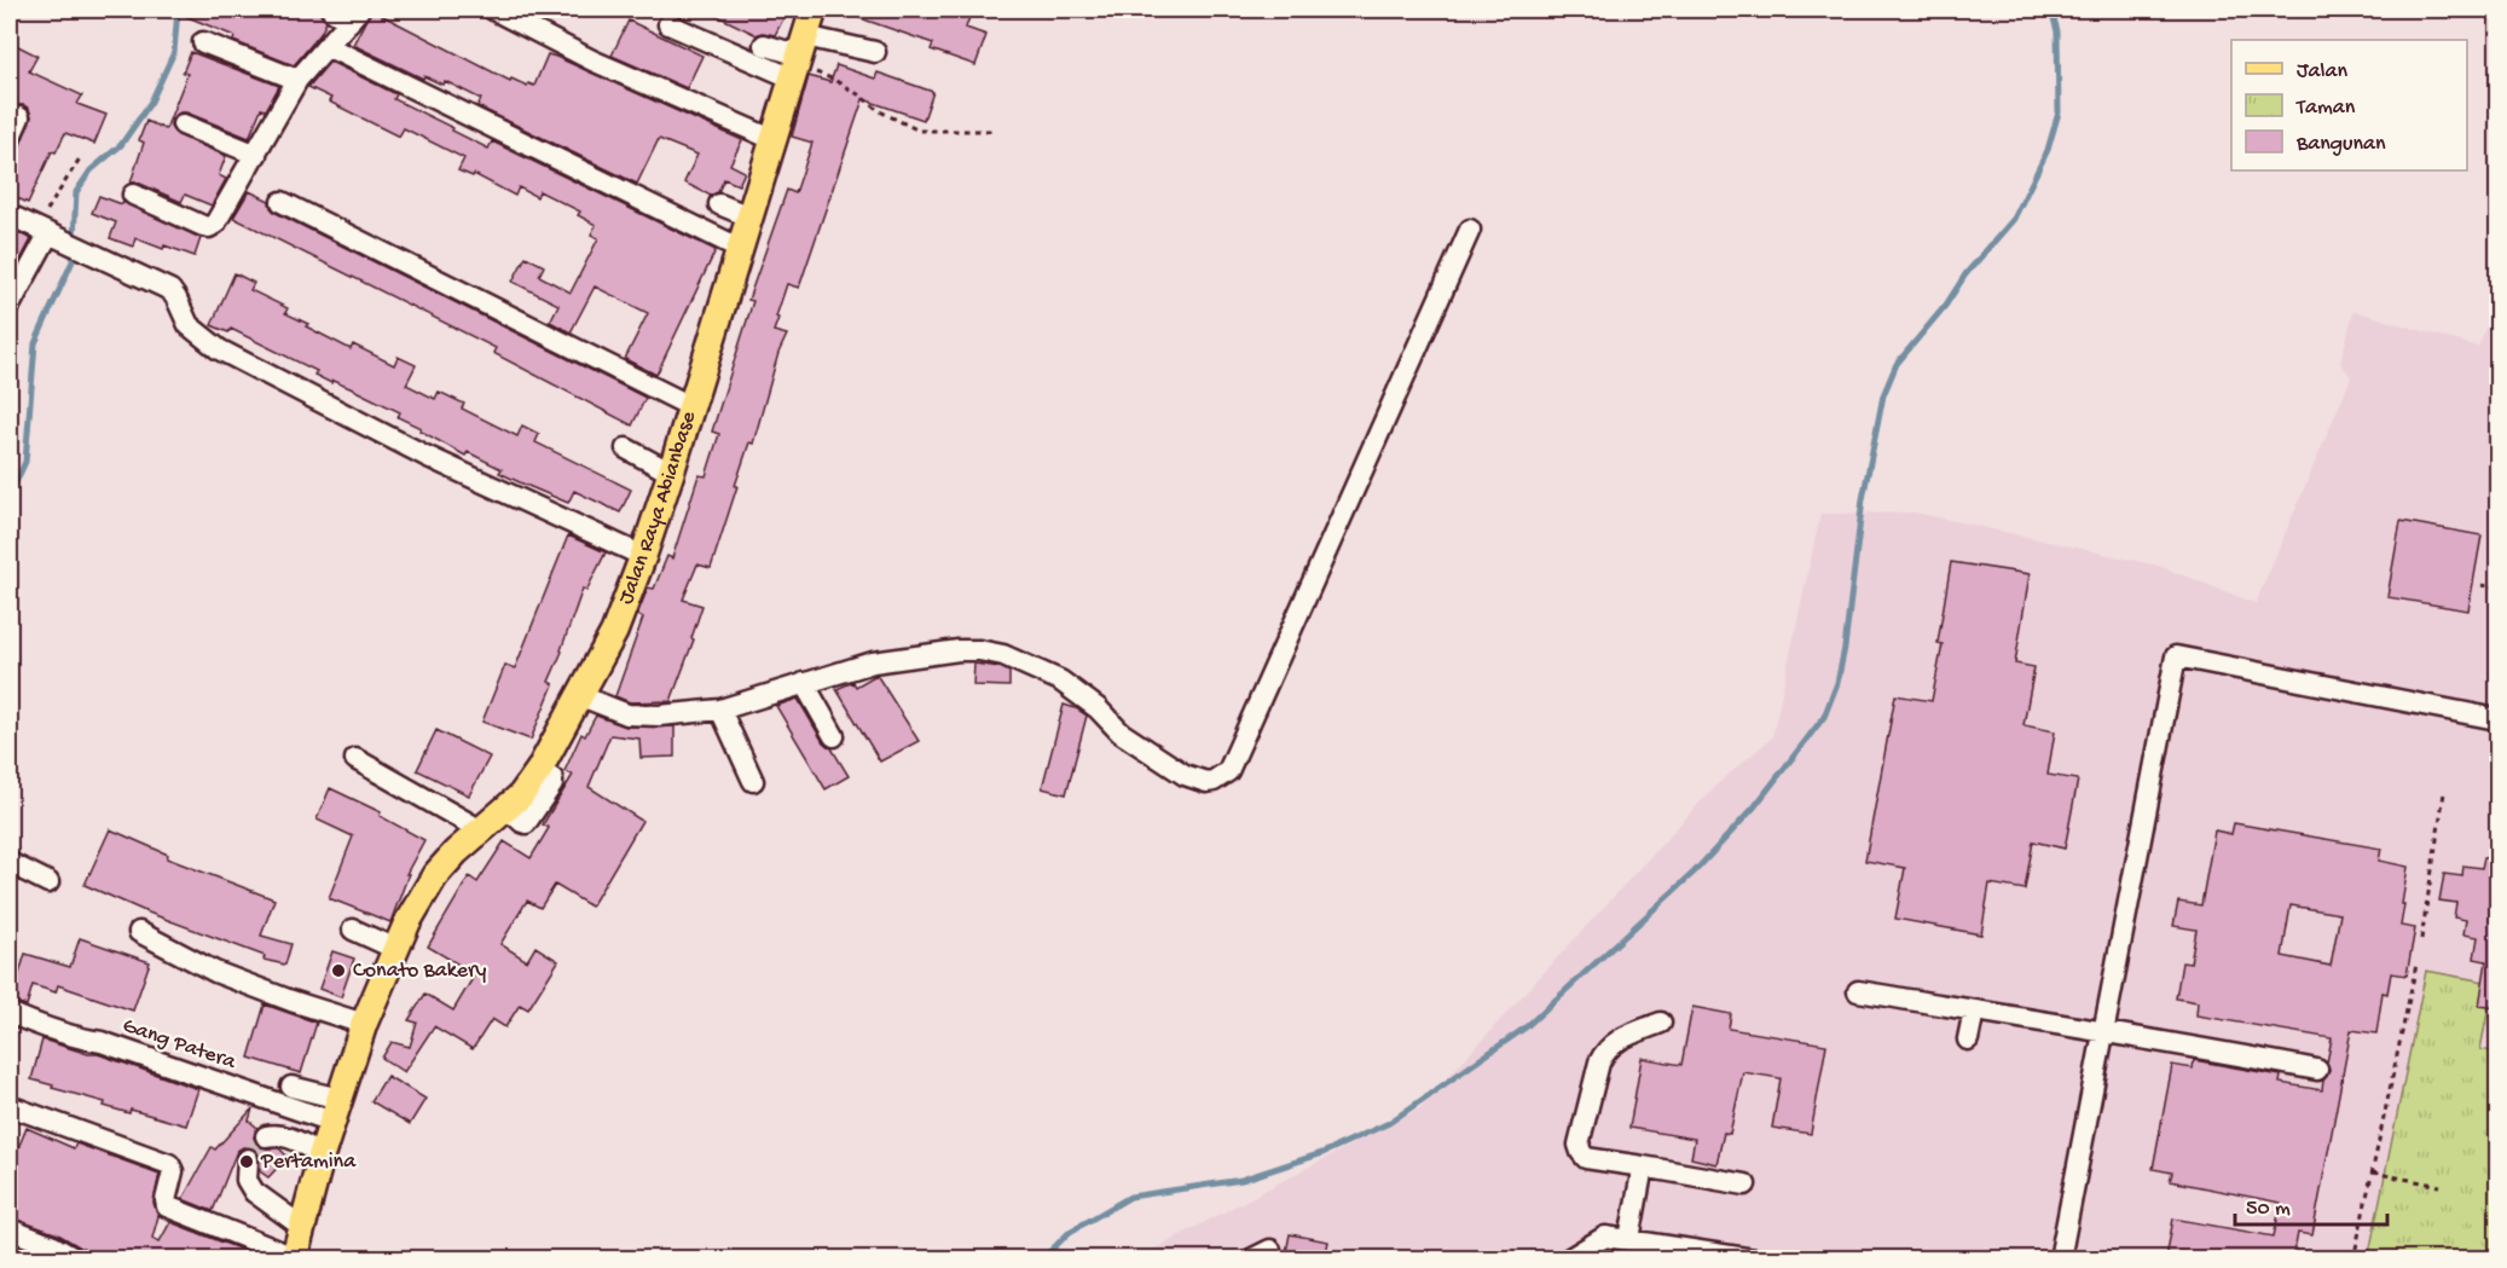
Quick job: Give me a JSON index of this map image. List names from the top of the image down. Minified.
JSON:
{"streets":{"main road":["Jalan Raya Abianbase"],"street":["Gang Patera"]},"crossings":[["Jalan Raya Abianbase","Gang Patera"]],"places":["Conato Bakery","Pertamina"],"legend":["Jalan","Taman","Bangunan"],"scale_bar":"50 m"}
